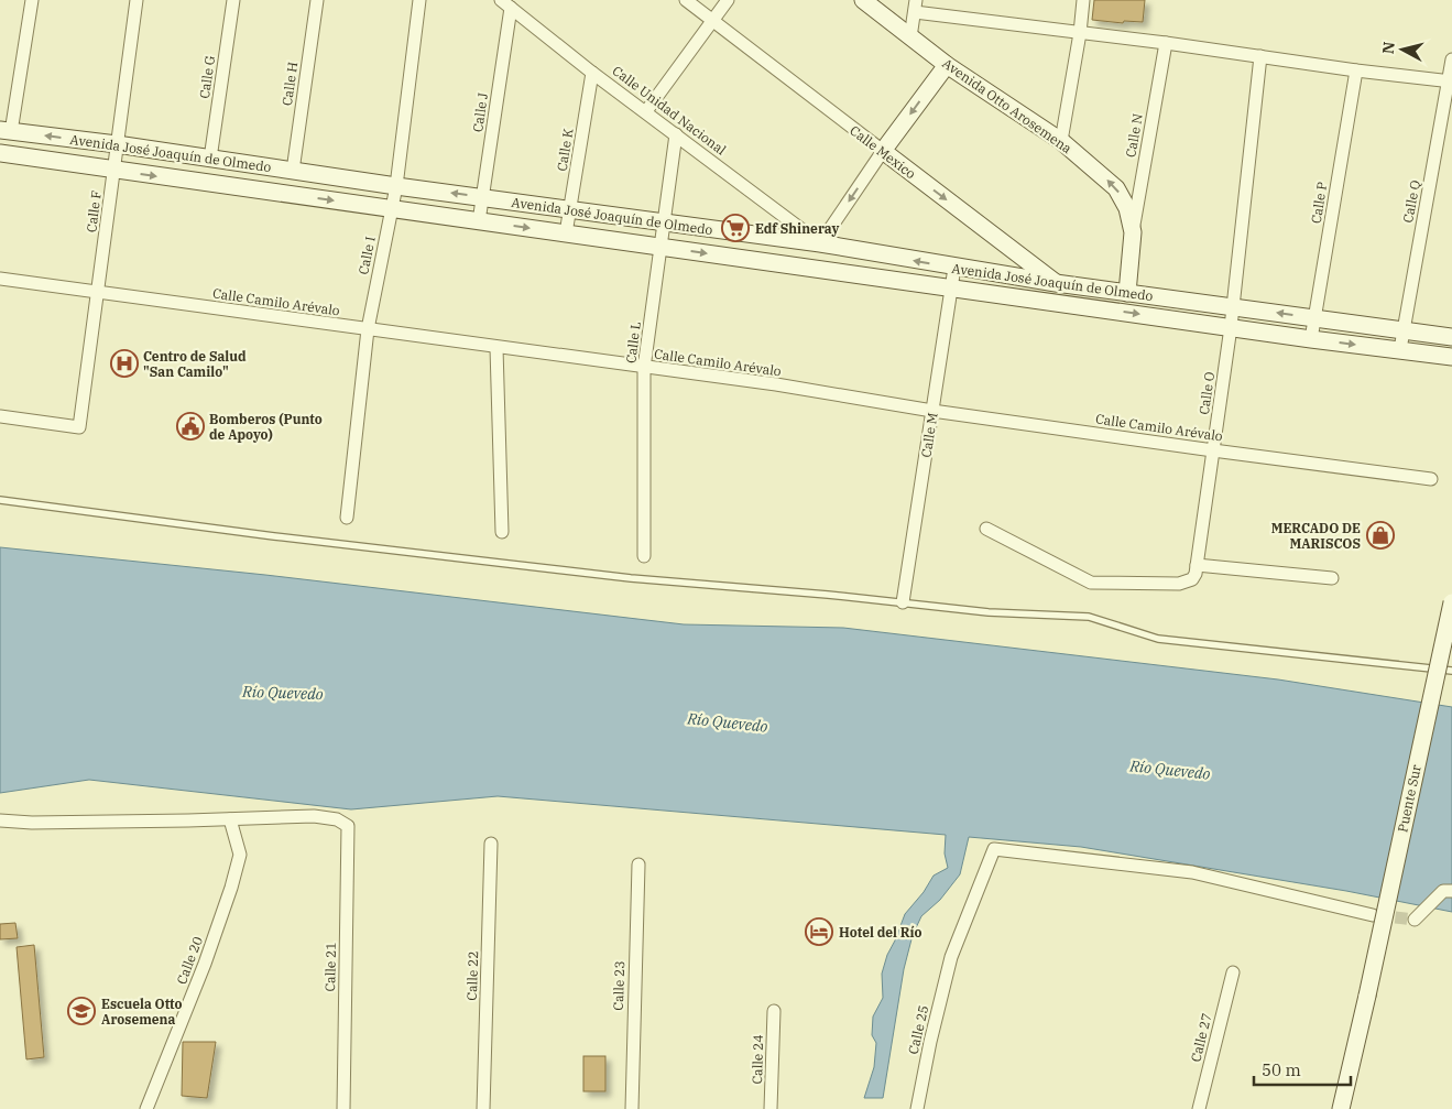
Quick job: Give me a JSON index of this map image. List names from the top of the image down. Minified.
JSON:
{"streets":{"main road":["Avenida Otto Arosemena","Calle Mexico","Avenida José Joaquín de Olmedo","Puente Sur"],"street":["Calle G","Calle H","Calle Unidad Nacional","Calle J","Calle N","Calle K","Calle Q","Calle P","Calle F","Calle I","Calle Camilo Arévalo","Calle L","Calle O","Calle M","Calle 20","Calle 21","Calle 22","Calle 23","Calle 25","Calle 27","Calle 24"]},"crossings":[["Calle G","Avenida José Joaquín de Olmedo"],["Calle H","Avenida José Joaquín de Olmedo"],["Avenida Otto Arosemena","Calle N"],["Avenida Otto Arosemena","Avenida José Joaquín de Olmedo"],["Calle Unidad Nacional","Calle J"],["Calle Unidad Nacional","Calle K"],["Calle Unidad Nacional","Avenida José Joaquín de Olmedo"],["Calle Unidad Nacional","Calle L"],["Calle J","Avenida José Joaquín de Olmedo"],["Calle K","Avenida José Joaquín de Olmedo"],["Calle Mexico","Avenida José Joaquín de Olmedo"],["Avenida José Joaquín de Olmedo","Calle Q"],["Avenida José Joaquín de Olmedo","Calle P"],["Avenida José Joaquín de Olmedo","Calle F"],["Avenida José Joaquín de Olmedo","Calle I"],["Avenida José Joaquín de Olmedo","Calle L"],["Avenida José Joaquín de Olmedo","Calle O"],["Avenida José Joaquín de Olmedo","Calle M"],["Calle F","Calle Camilo Arévalo"],["Calle I","Calle Camilo Arévalo"],["Calle Camilo Arévalo","Calle L"],["Calle Camilo Arévalo","Calle O"],["Calle Camilo Arévalo","Calle M"],["Calle 20","Calle 21"]],"one_way":["Calle Mexico"],"water":["Río Quevedo"],"places":{"supermarket":["Edf Shineray"],"hospital":["Centro de Salud \"San Camilo\""],"public building":["Bomberos (Punto de Apoyo)"],"shop":["MERCADO DE MARISCOS"],"hotel":["Hotel del Río"],"school or university":["Escuela Otto Arosemena"]},"scale_bar":"50 m","north":"left"}
